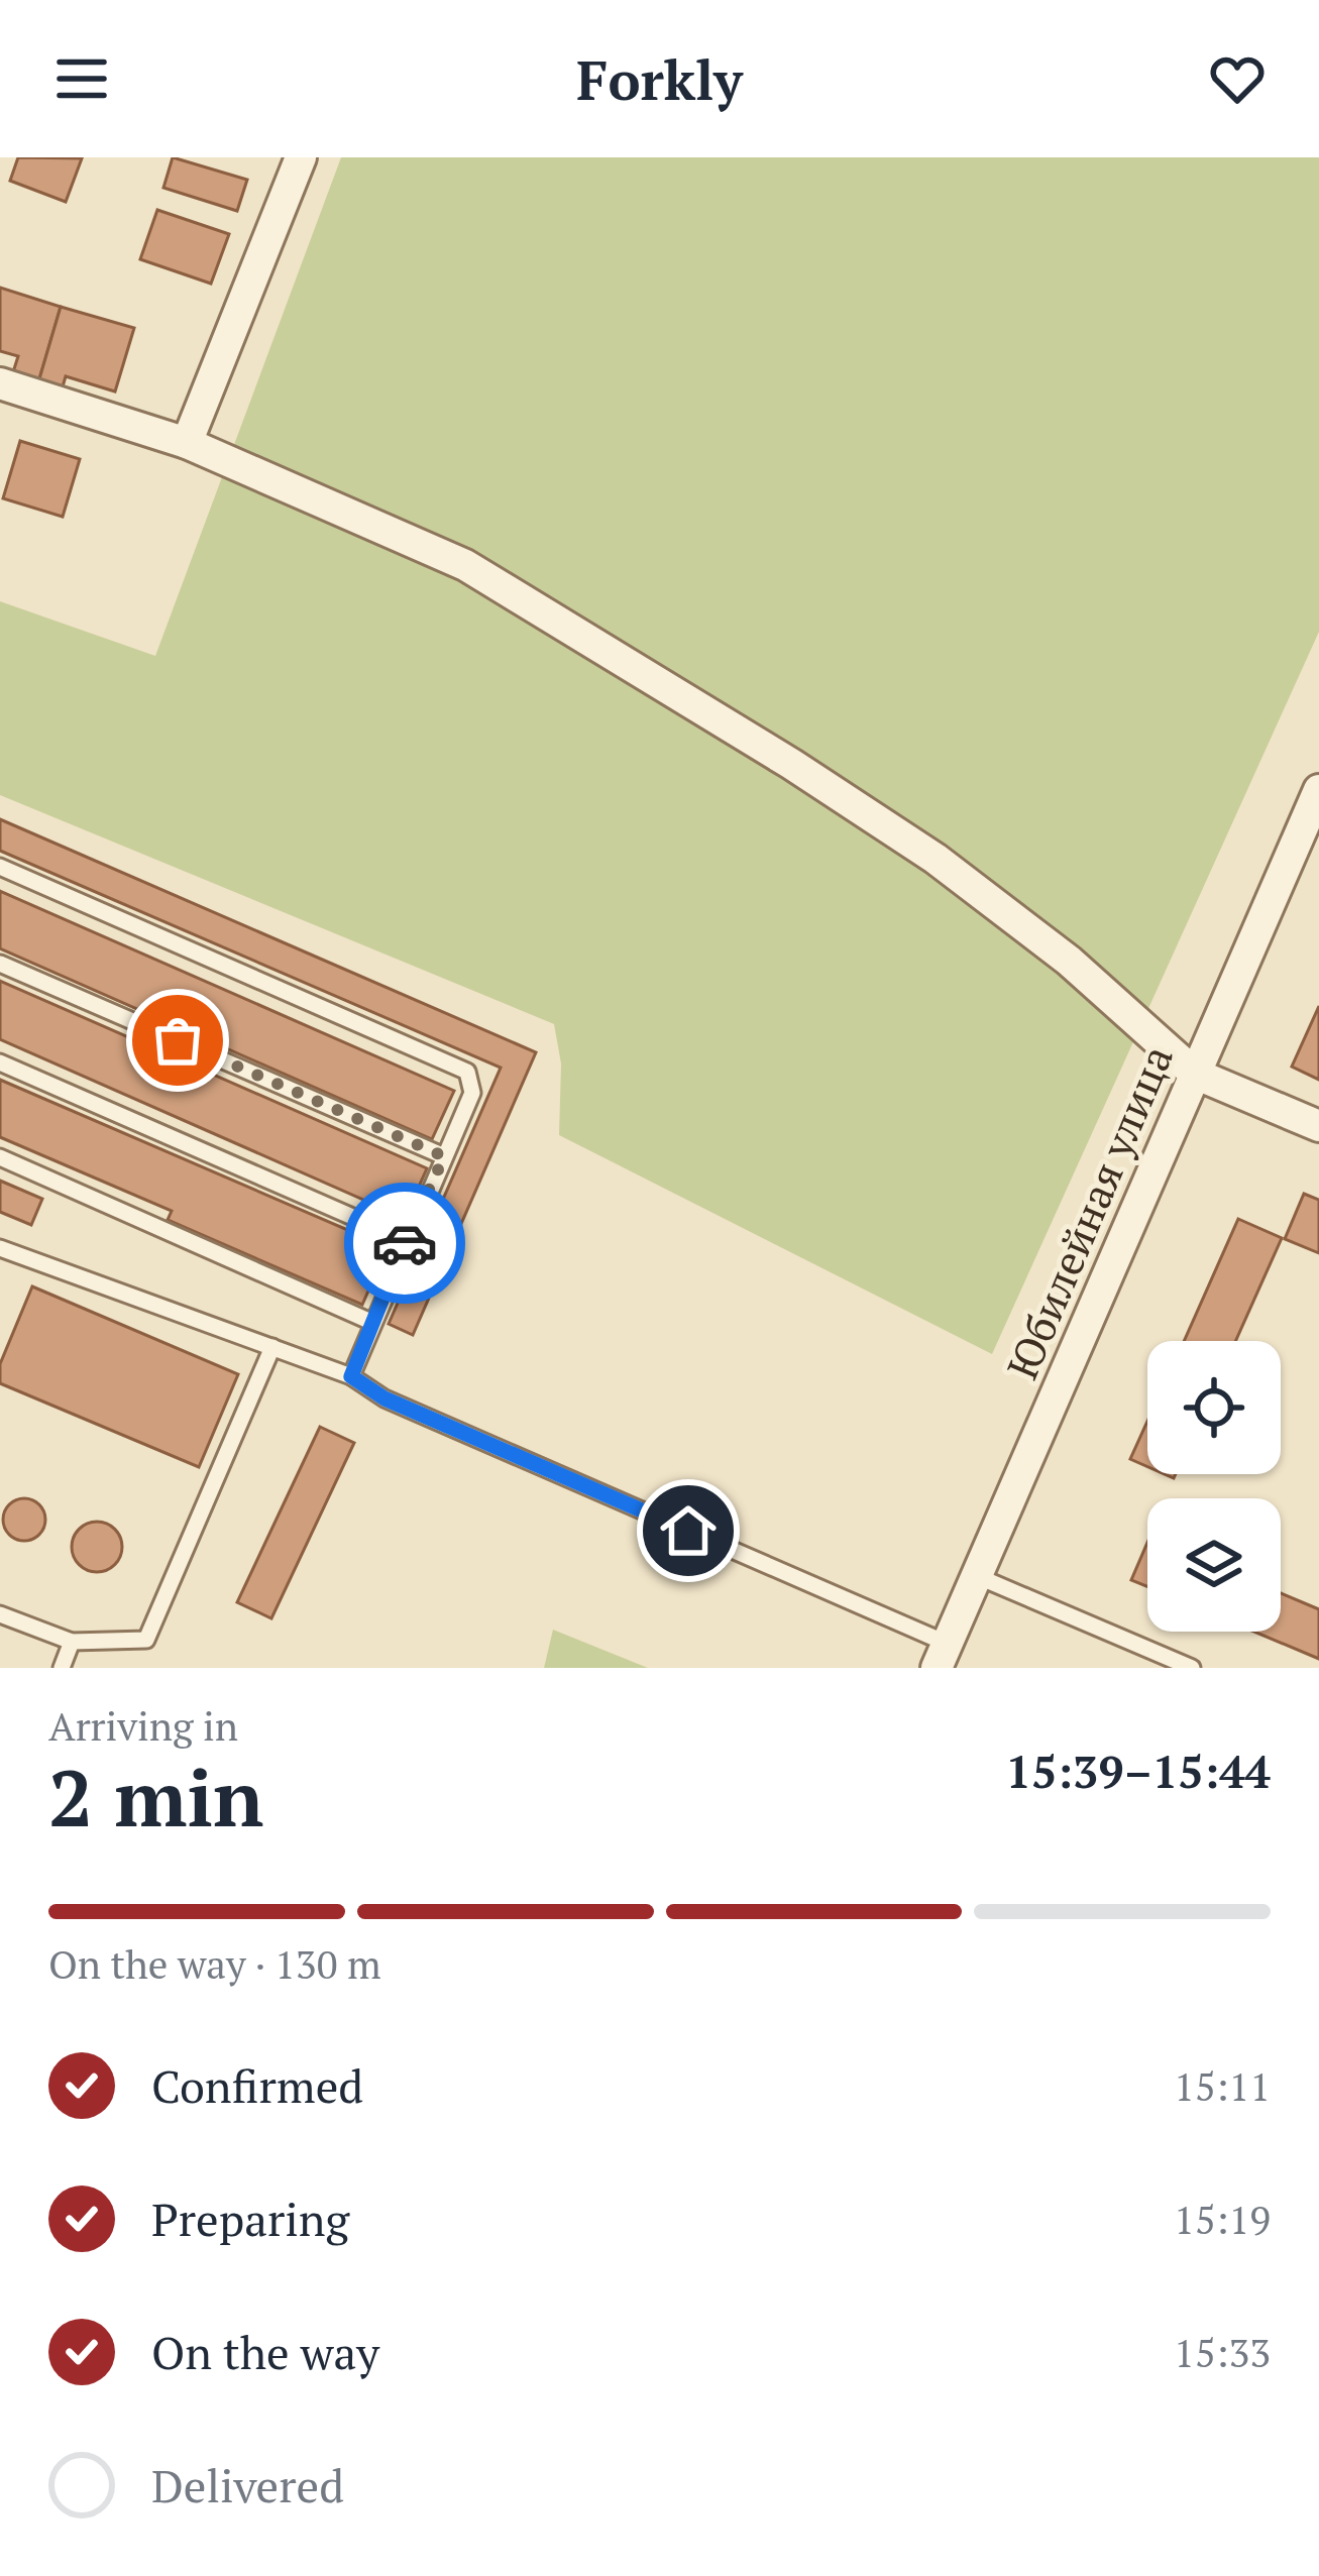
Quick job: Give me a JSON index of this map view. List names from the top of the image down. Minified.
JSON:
{"streets":{"street":["Юбилейная улица"]},"page":{"header":"Forkly","heading":["2 min","Arriving in","15:39–15:44"],"bar":"On the way · 130 m","list":[["Confirmed","15:11"],["Preparing","15:19"],["On the way","15:33"],"Delivered"]}}
